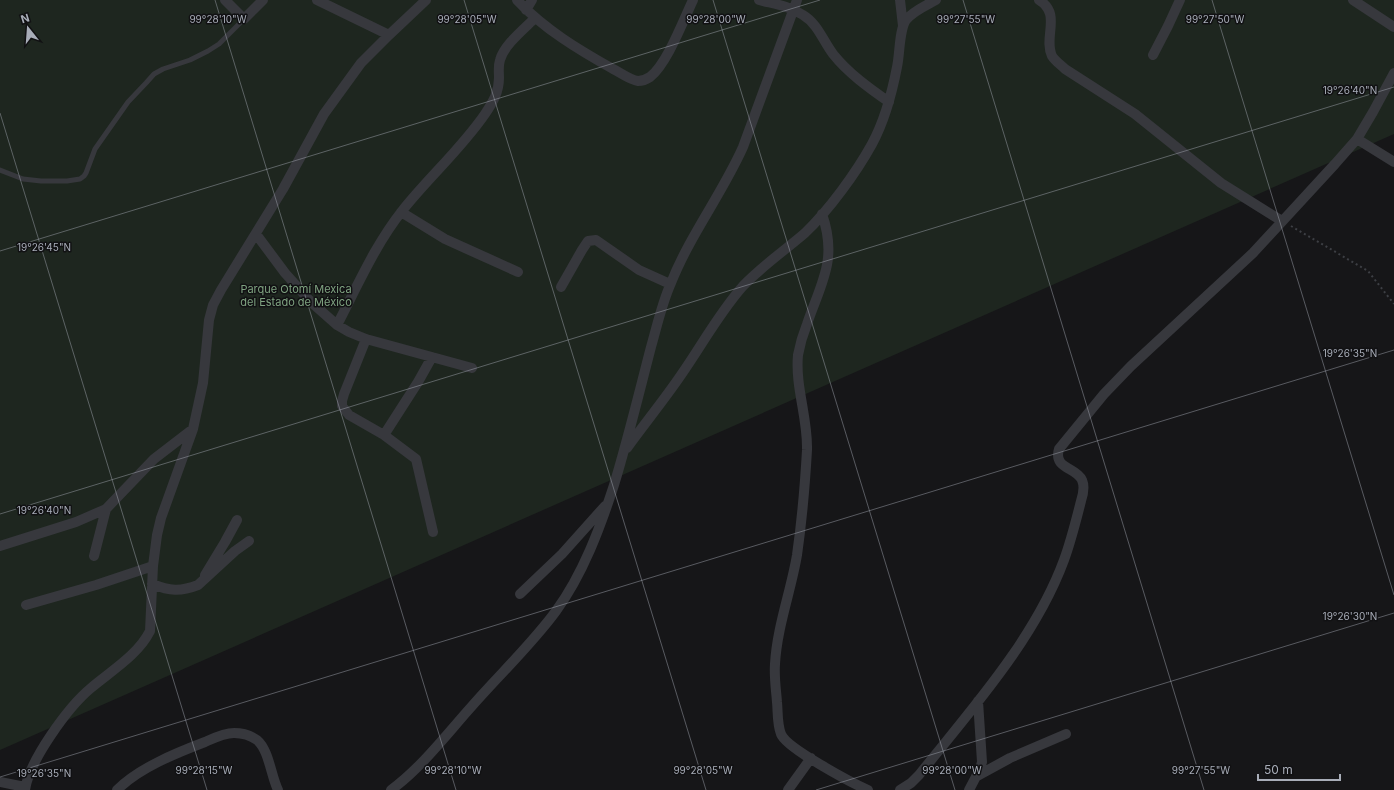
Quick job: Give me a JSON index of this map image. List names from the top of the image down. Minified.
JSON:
{"parks":["Parque Otomí Mexica del Estado de México"],"scale_bar":"50 m","north":"top","coordinates":["99°28'10\"W","99°28'05\"W","99°28'00\"W","99°27'55\"W","99°27'50\"W","19°26'40\"N","19°26'45\"N","19°26'35\"N","19°26'30\"N","99°28'15\"W"]}
